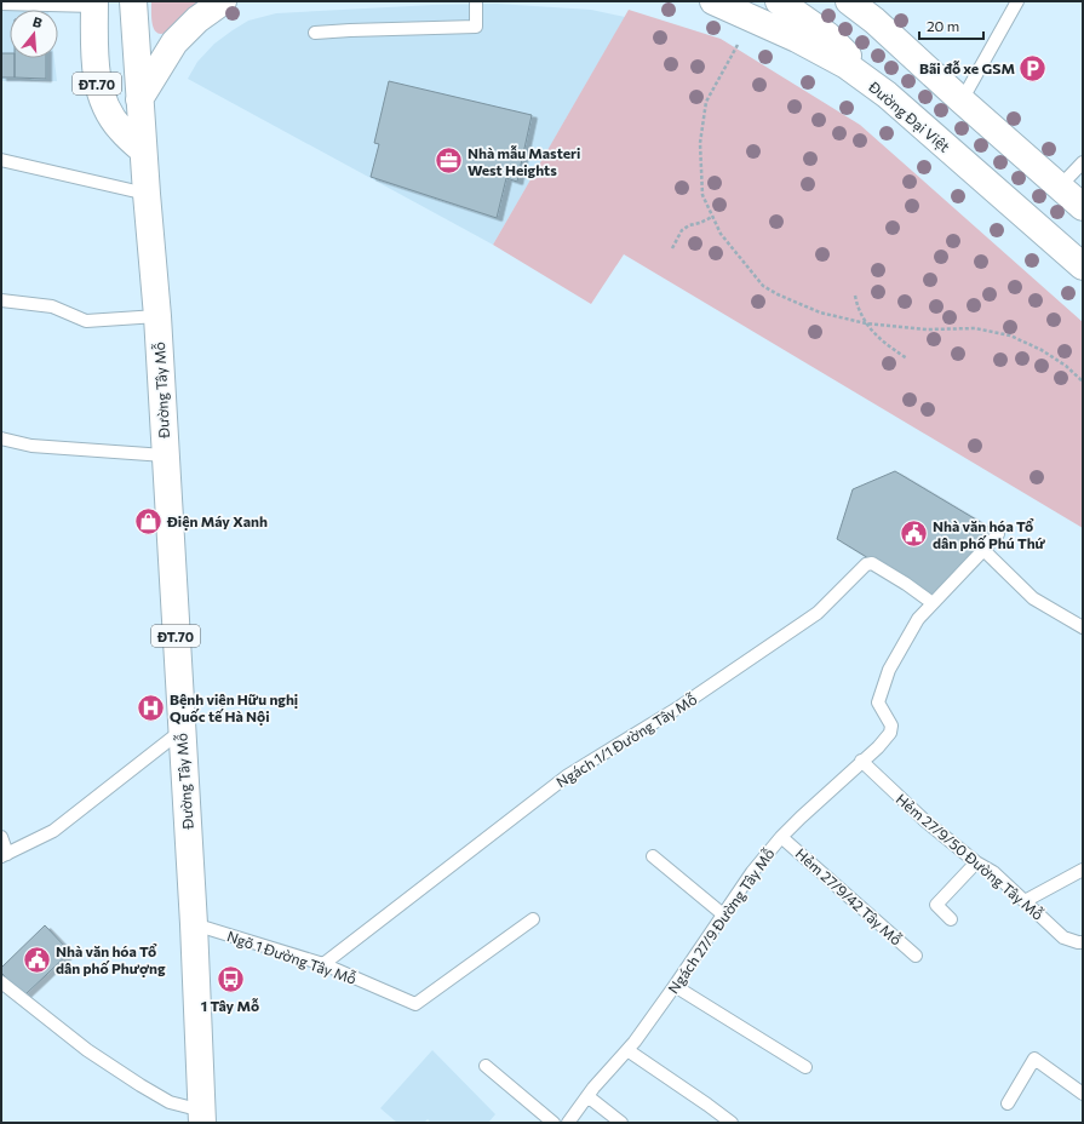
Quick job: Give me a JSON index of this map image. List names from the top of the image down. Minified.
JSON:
{"streets":{"main road":["ĐT.70","Đường Đại Việt","Đường Tây Mỗ"],"lane":["Ngách 1/1 Đường Tây Mỗ","Hẻm 27/9/50 Đường Tây Mỗ","Hẻm 27/9/42 Tây Mỗ","Ngách 27/9 Đường Tây Mỗ","Ngõ 1 Đường Tây Mỗ"]},"crossings":[["ĐT.70","Đường Tây Mỗ"],["Đường Tây Mỗ","Ngõ 1 Đường Tây Mỗ"],["Ngách 1/1 Đường Tây Mỗ","Ngách 27/9 Đường Tây Mỗ"],["Ngách 1/1 Đường Tây Mỗ","Ngõ 1 Đường Tây Mỗ"],["Hẻm 27/9/50 Đường Tây Mỗ","Ngách 27/9 Đường Tây Mỗ"],["Hẻm 27/9/42 Tây Mỗ","Ngách 27/9 Đường Tây Mỗ"]],"places":{"parking":["Bãi đỗ xe GSM"],"office":["Nhà mẫu Masteri West Heights"],"shop":["Điện Máy Xanh"],"public building":["Nhà văn hóa Tổ dân phố Phú Thứ","Nhà văn hóa Tổ dân phố Phượng"],"hospital":["Bệnh viện Hữu nghị Quốc tế Hà Nội"],"bus stop":["1 Tây Mỗ"]},"scale_bar":"20 m","north":"top"}
